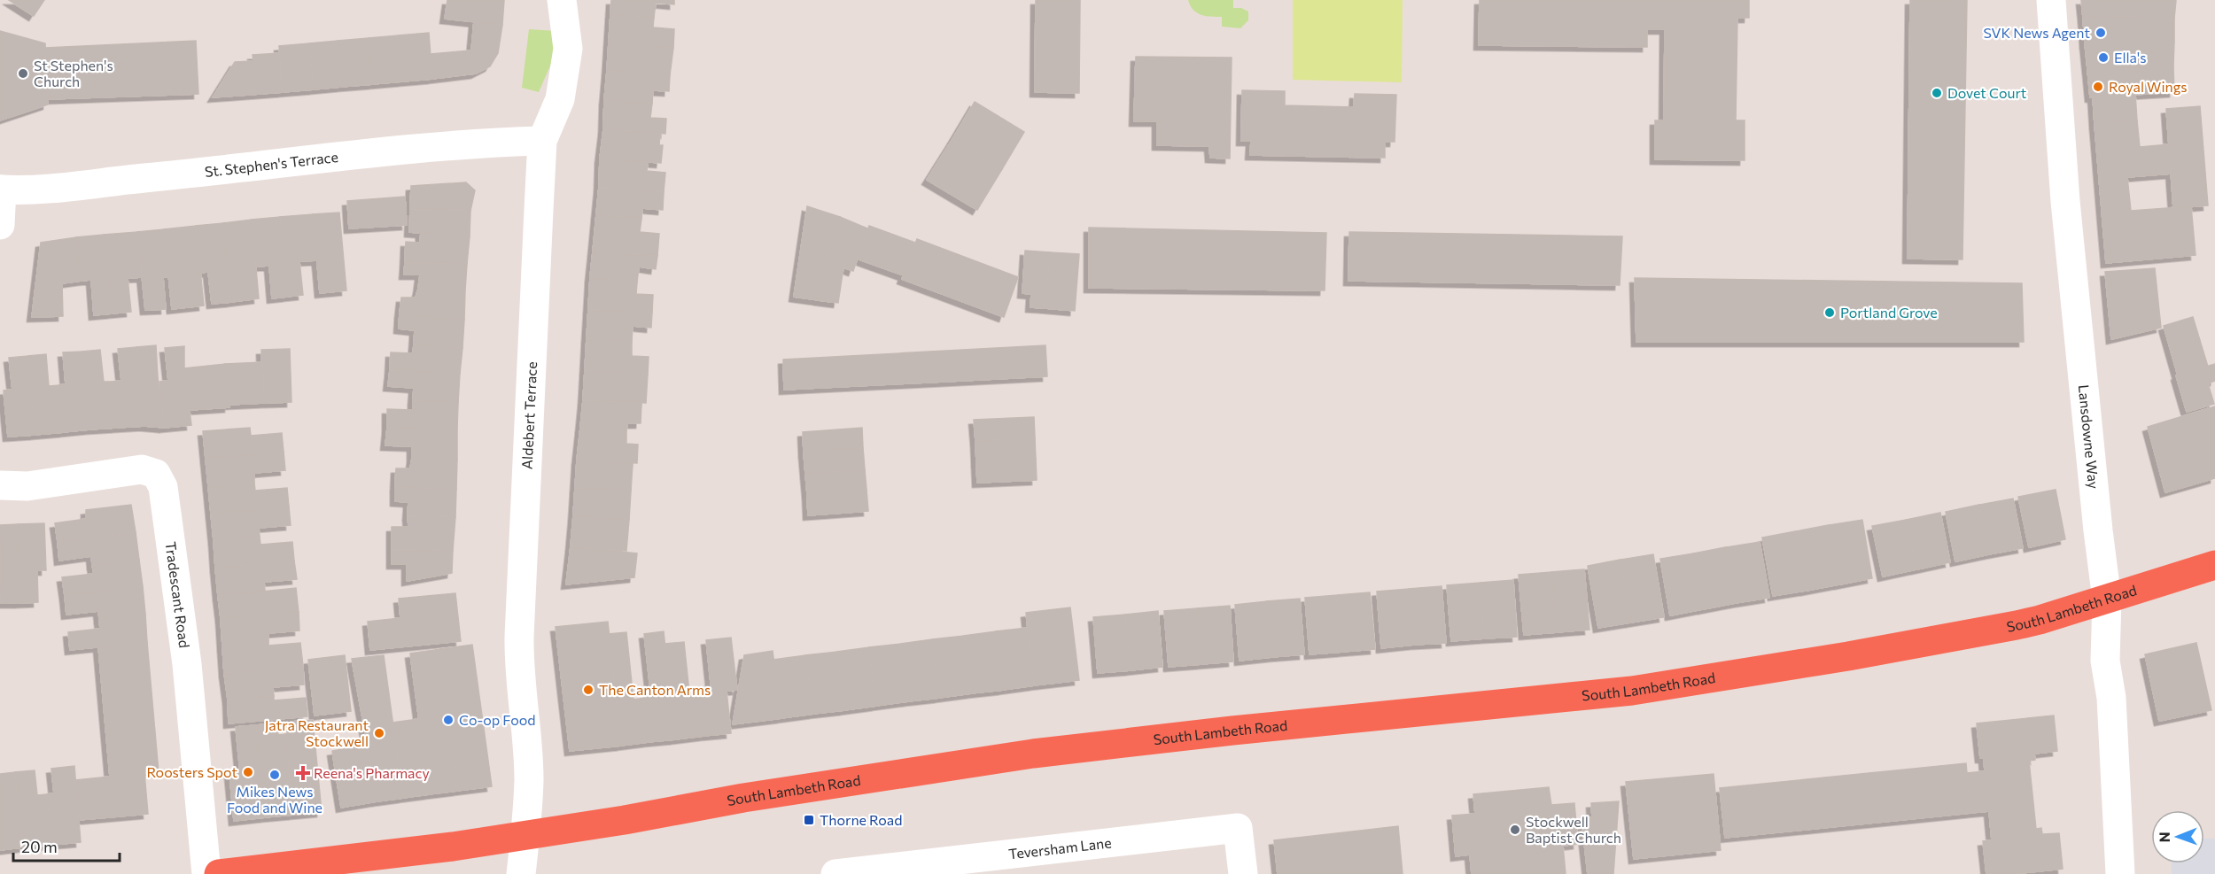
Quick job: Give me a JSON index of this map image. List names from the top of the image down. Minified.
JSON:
{"streets":{"highway":["South Lambeth Road"],"street":["St. Stephen's Terrace","Aldebert Terrace","Lansdowne Way","Tradescant Road","Teversham Lane"]},"crossings":[["St. Stephen's Terrace","Aldebert Terrace"],["Aldebert Terrace","South Lambeth Road"],["Lansdowne Way","South Lambeth Road"]],"places":{"other":["SVK News Agent","Ella's","St Stephen's Church","Royal Wings","Dovet Court","Portland Grove","The Canton Arms","Co-op Food","Jatra Restaurant Stockwell","Roosters Spot","Mikes News Food and Wine","Stockwell Baptist Church"],"health":["Reena's Pharmacy"],"transit":["Thorne Road"]},"scale_bar":"20 m","north":"left"}
